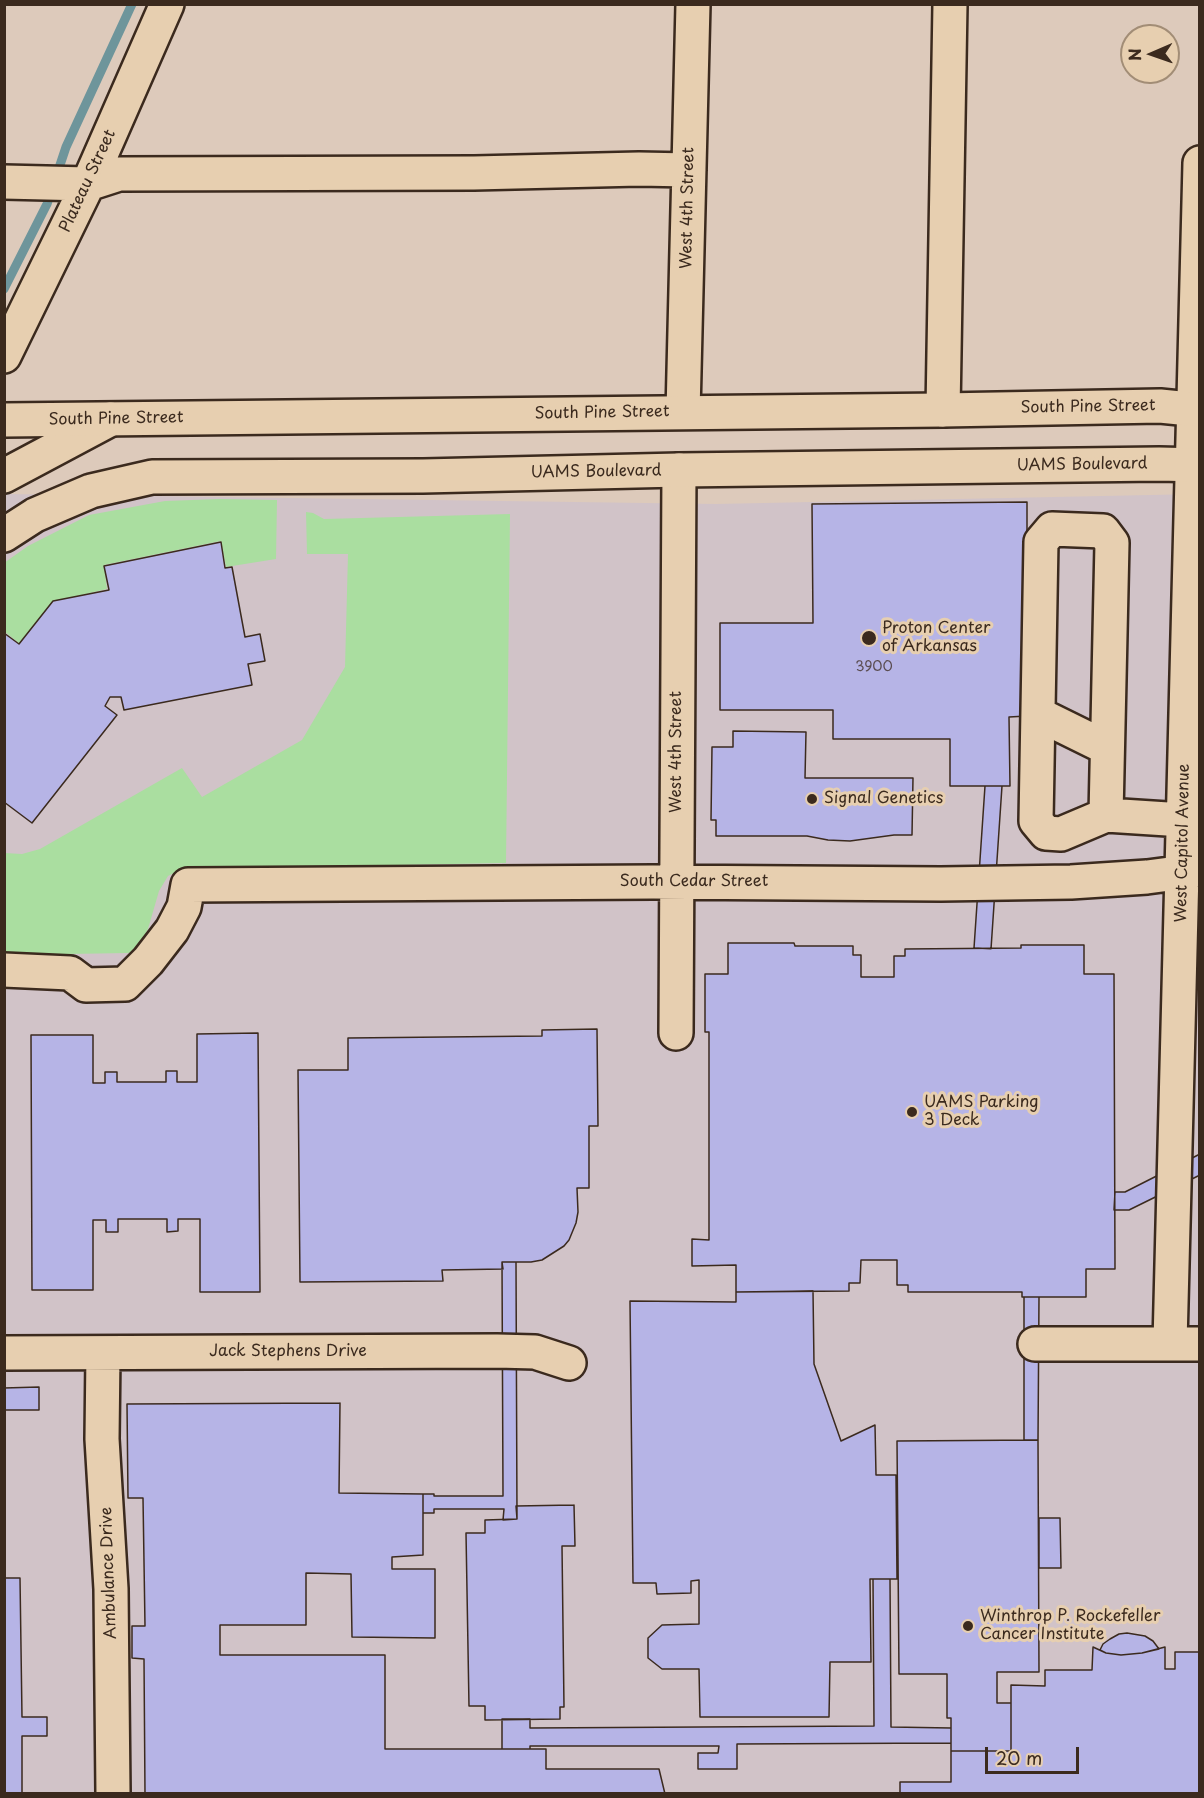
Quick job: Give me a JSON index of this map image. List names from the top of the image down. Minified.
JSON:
{"streets":{"street":["Plateau Street","West 4th Street","South Pine Street","UAMS Boulevard","West Capitol Avenue","South Cedar Street","Jack Stephens Drive","Ambulance Drive"]},"crossings":[["West 4th Street","South Pine Street"],["West 4th Street","UAMS Boulevard"],["West 4th Street","South Cedar Street"],["South Pine Street","West Capitol Avenue"],["UAMS Boulevard","West Capitol Avenue"],["West Capitol Avenue","South Cedar Street"],["Jack Stephens Drive","Ambulance Drive"]],"places":["Proton Center of Arkansas","Signal Genetics","UAMS Parking 3 Deck","Winthrop P. Rockefeller Cancer Institute"],"house_numbers":["3900"],"scale_bar":"20 m","north":"left"}
